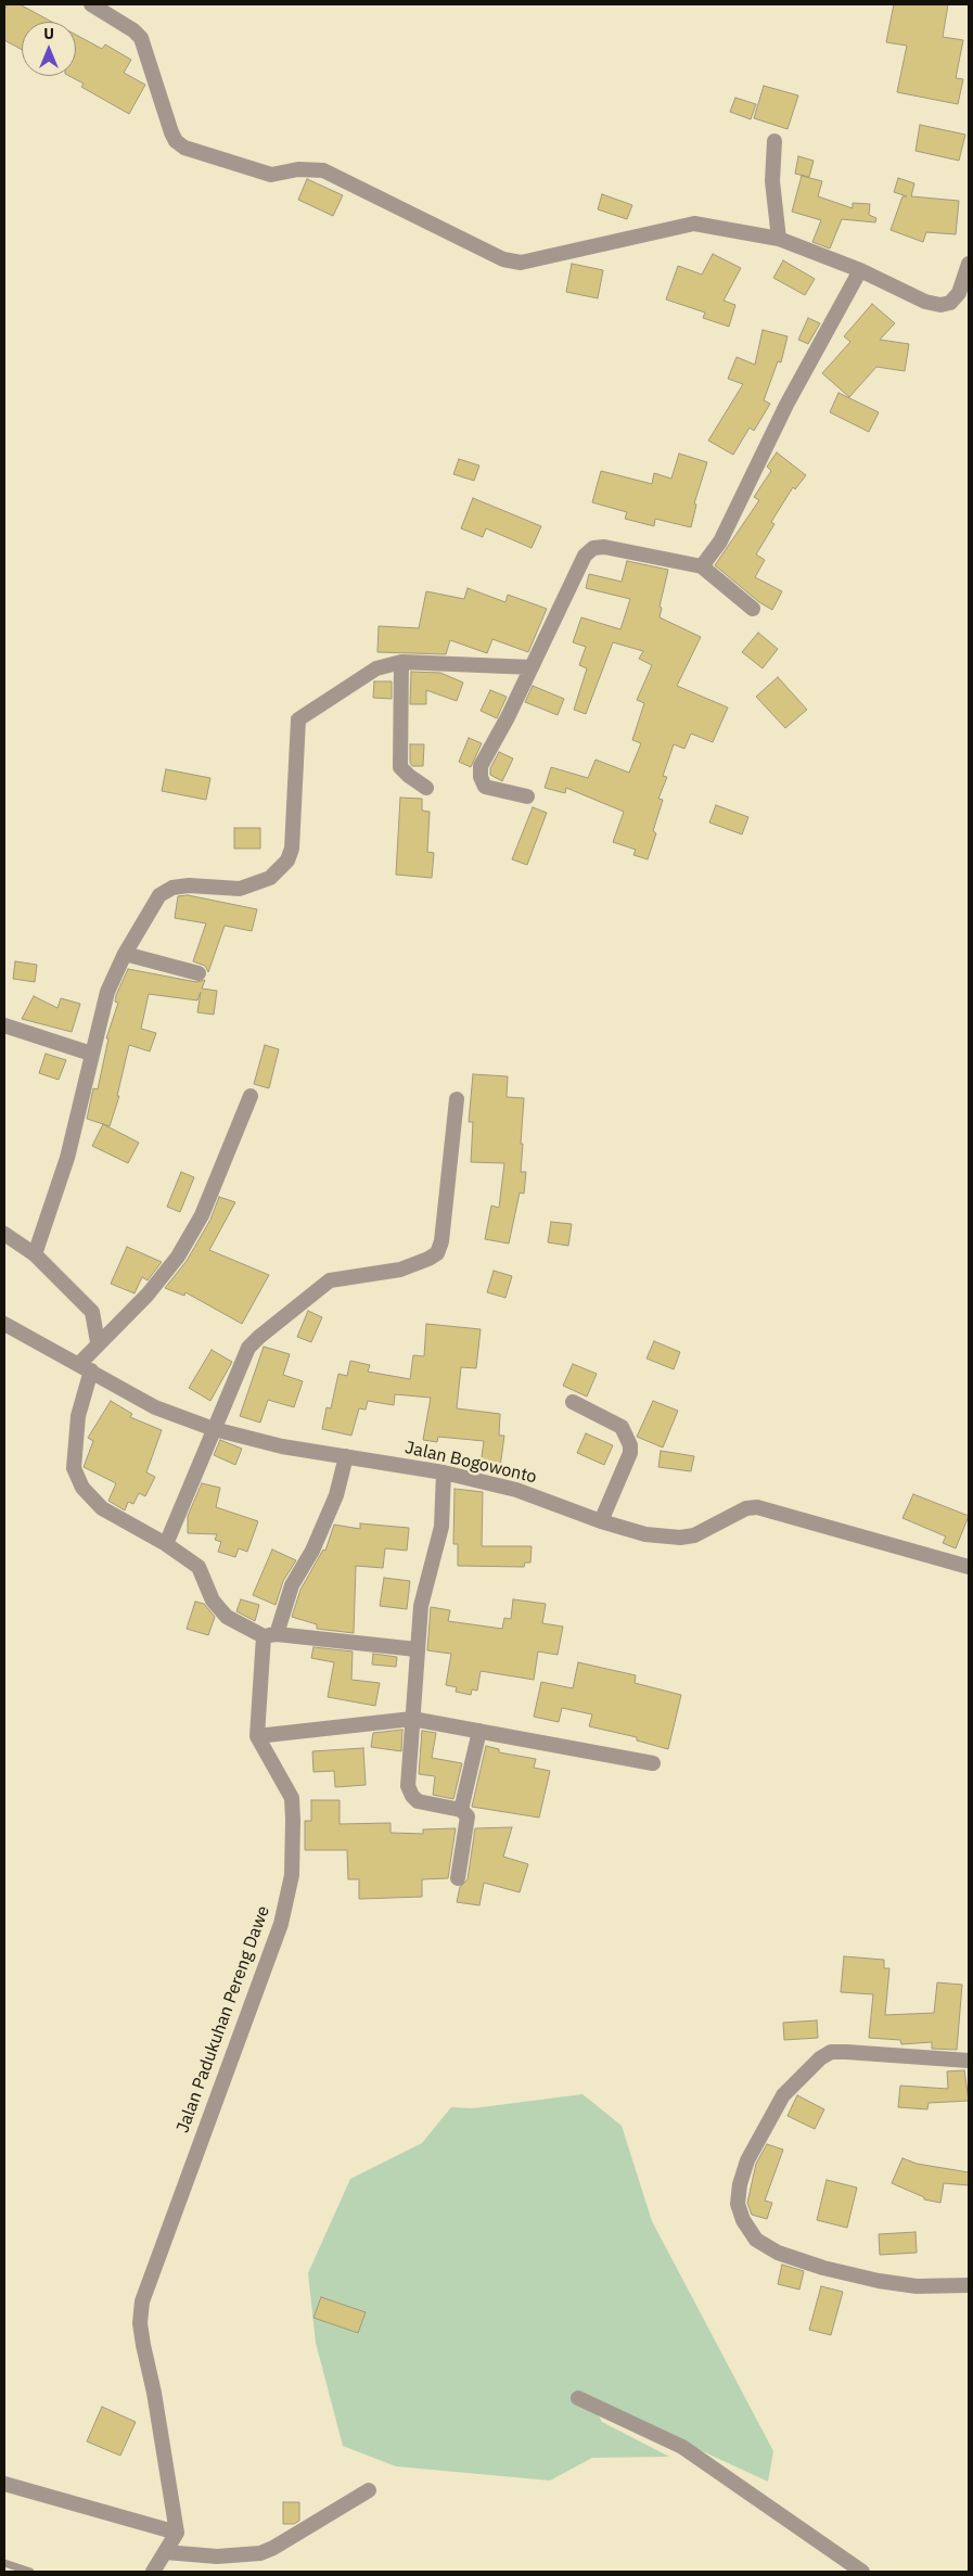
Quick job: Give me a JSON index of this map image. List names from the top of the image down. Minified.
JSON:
{"streets":{"street":["Jalan Bogowonto","Jalan Padukuhan Pereng Dawe"]},"north":"top"}
